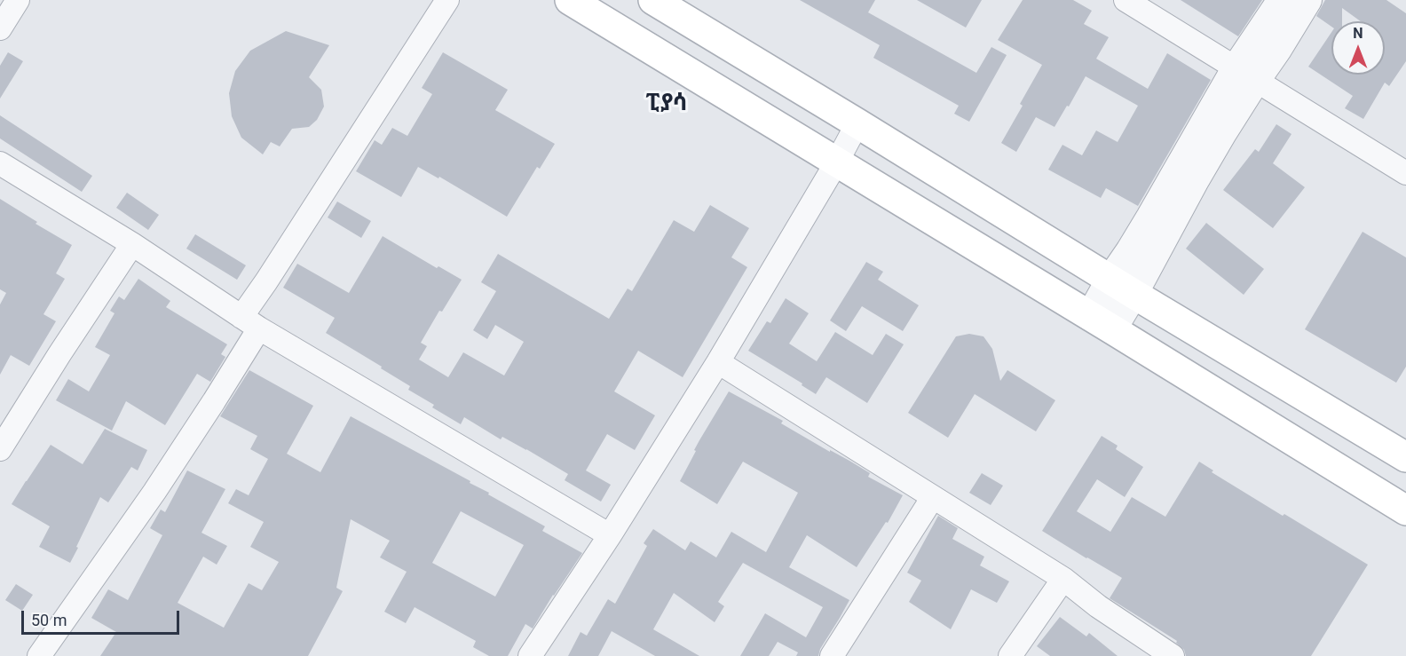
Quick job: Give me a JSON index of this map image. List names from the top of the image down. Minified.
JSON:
{"districts":["ፒያሳ"],"scale_bar":"50 m","north":"top"}
